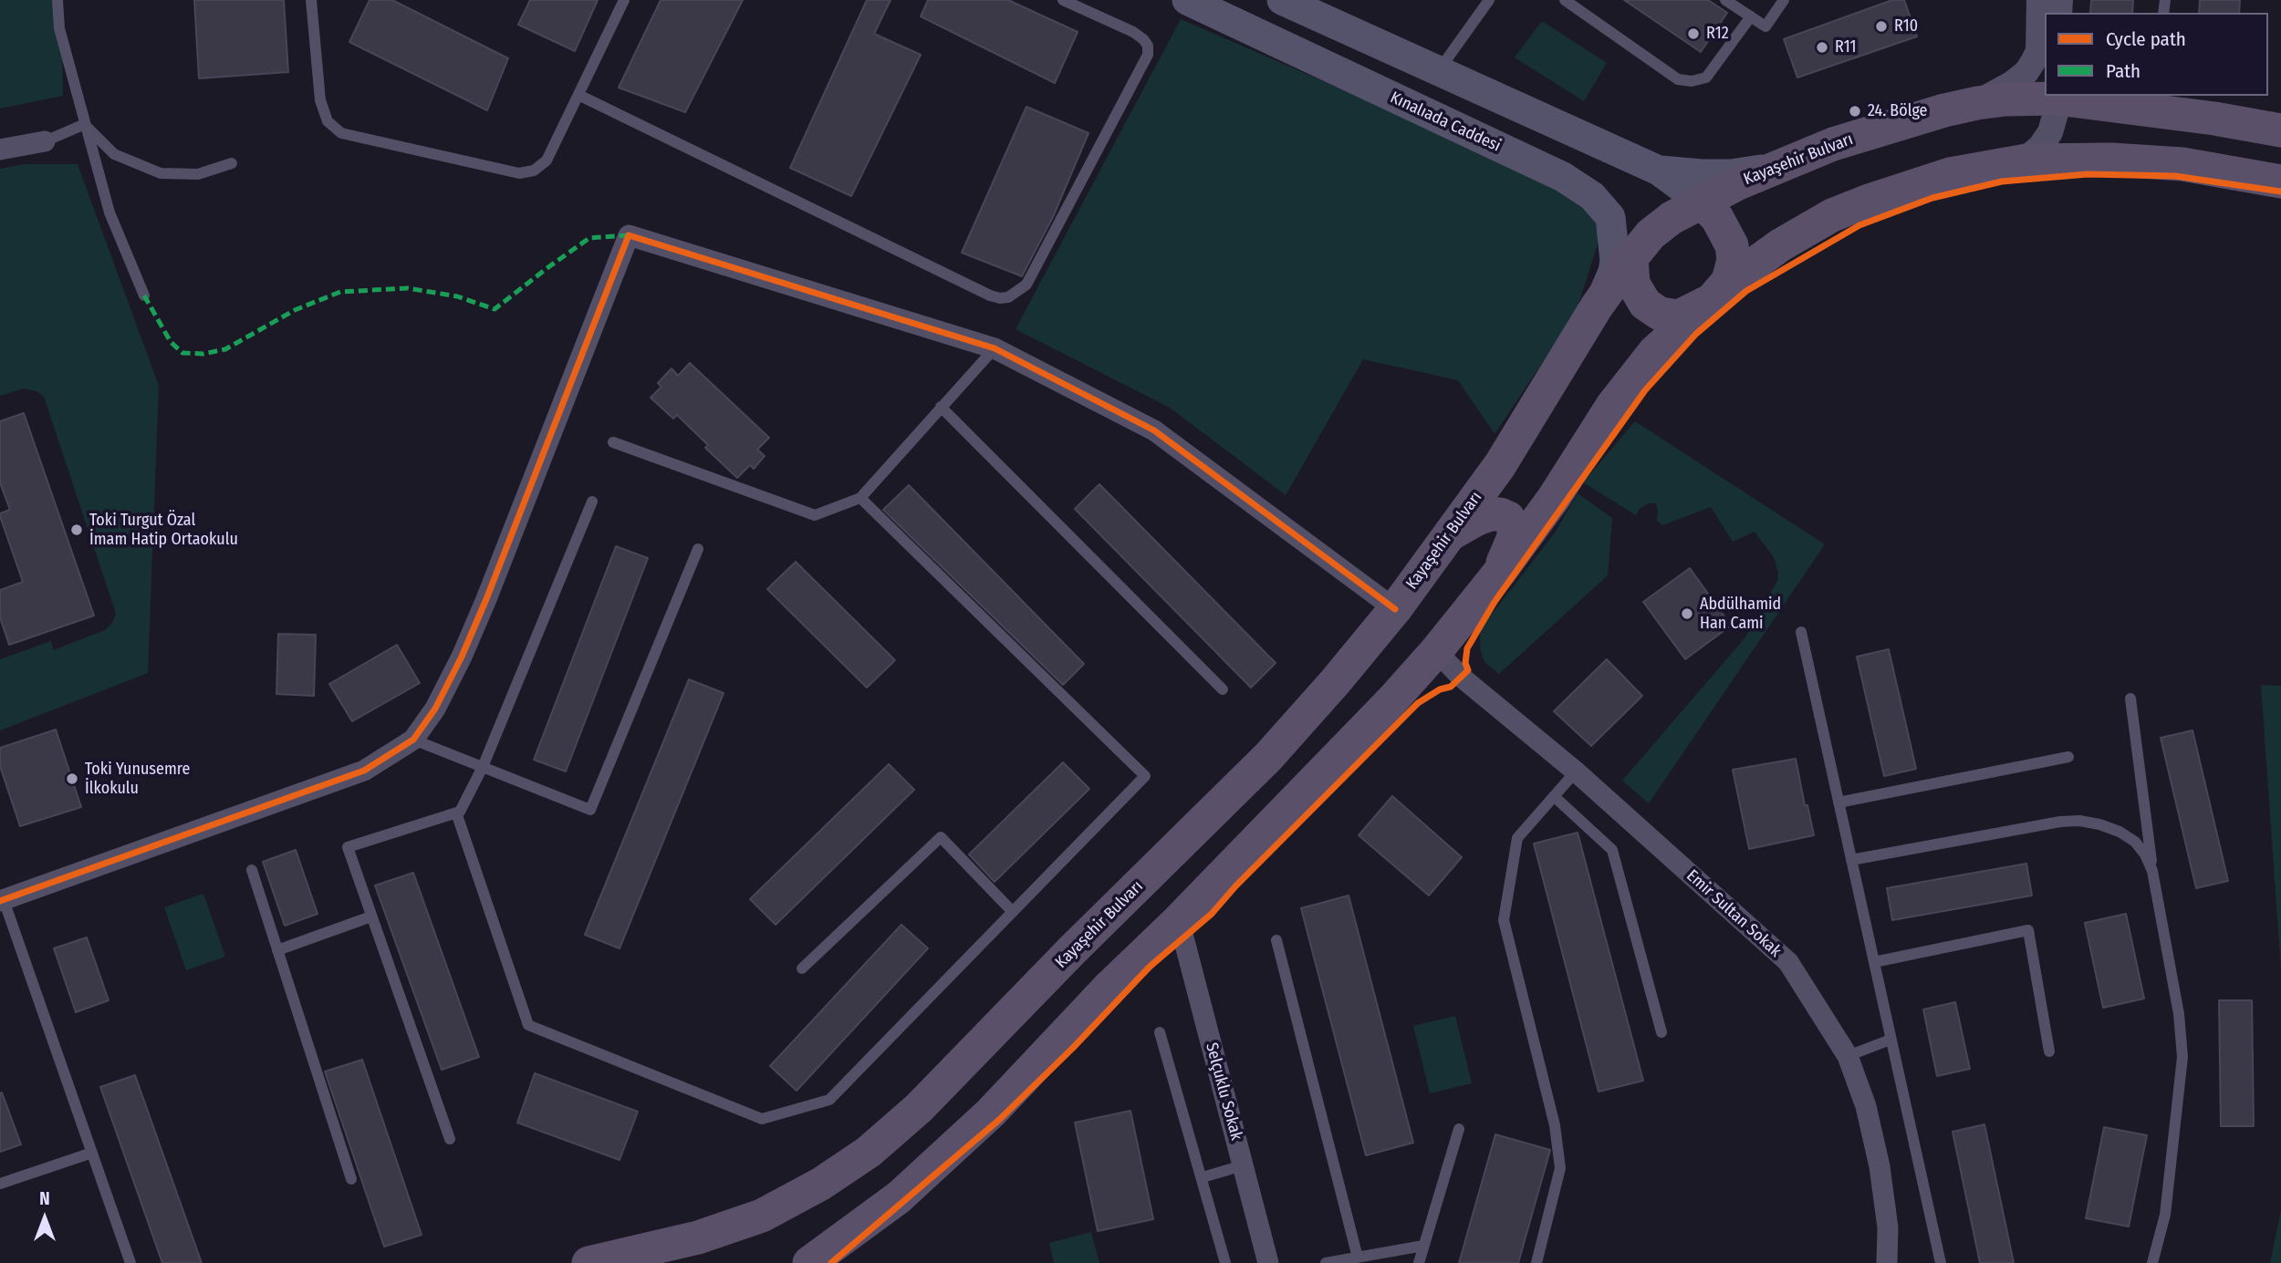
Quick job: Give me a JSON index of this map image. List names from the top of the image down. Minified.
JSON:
{"streets":{"main road":["Kınalıada Caddesi","Kayaşehir Bulvarı"],"street":["Emir Sultan Sokak","Selçuklu Sokak"]},"crossings":[["Kınalıada Caddesi","Kayaşehir Bulvarı"]],"places":["R10","R12","R11","24. Bölge","Toki Turgut Özal İmam Hatip Ortaokulu","Abdülhamid Han Cami","Toki Yunusemre İlkokulu"],"legend":["Cycle path","Path"],"north":"top"}
